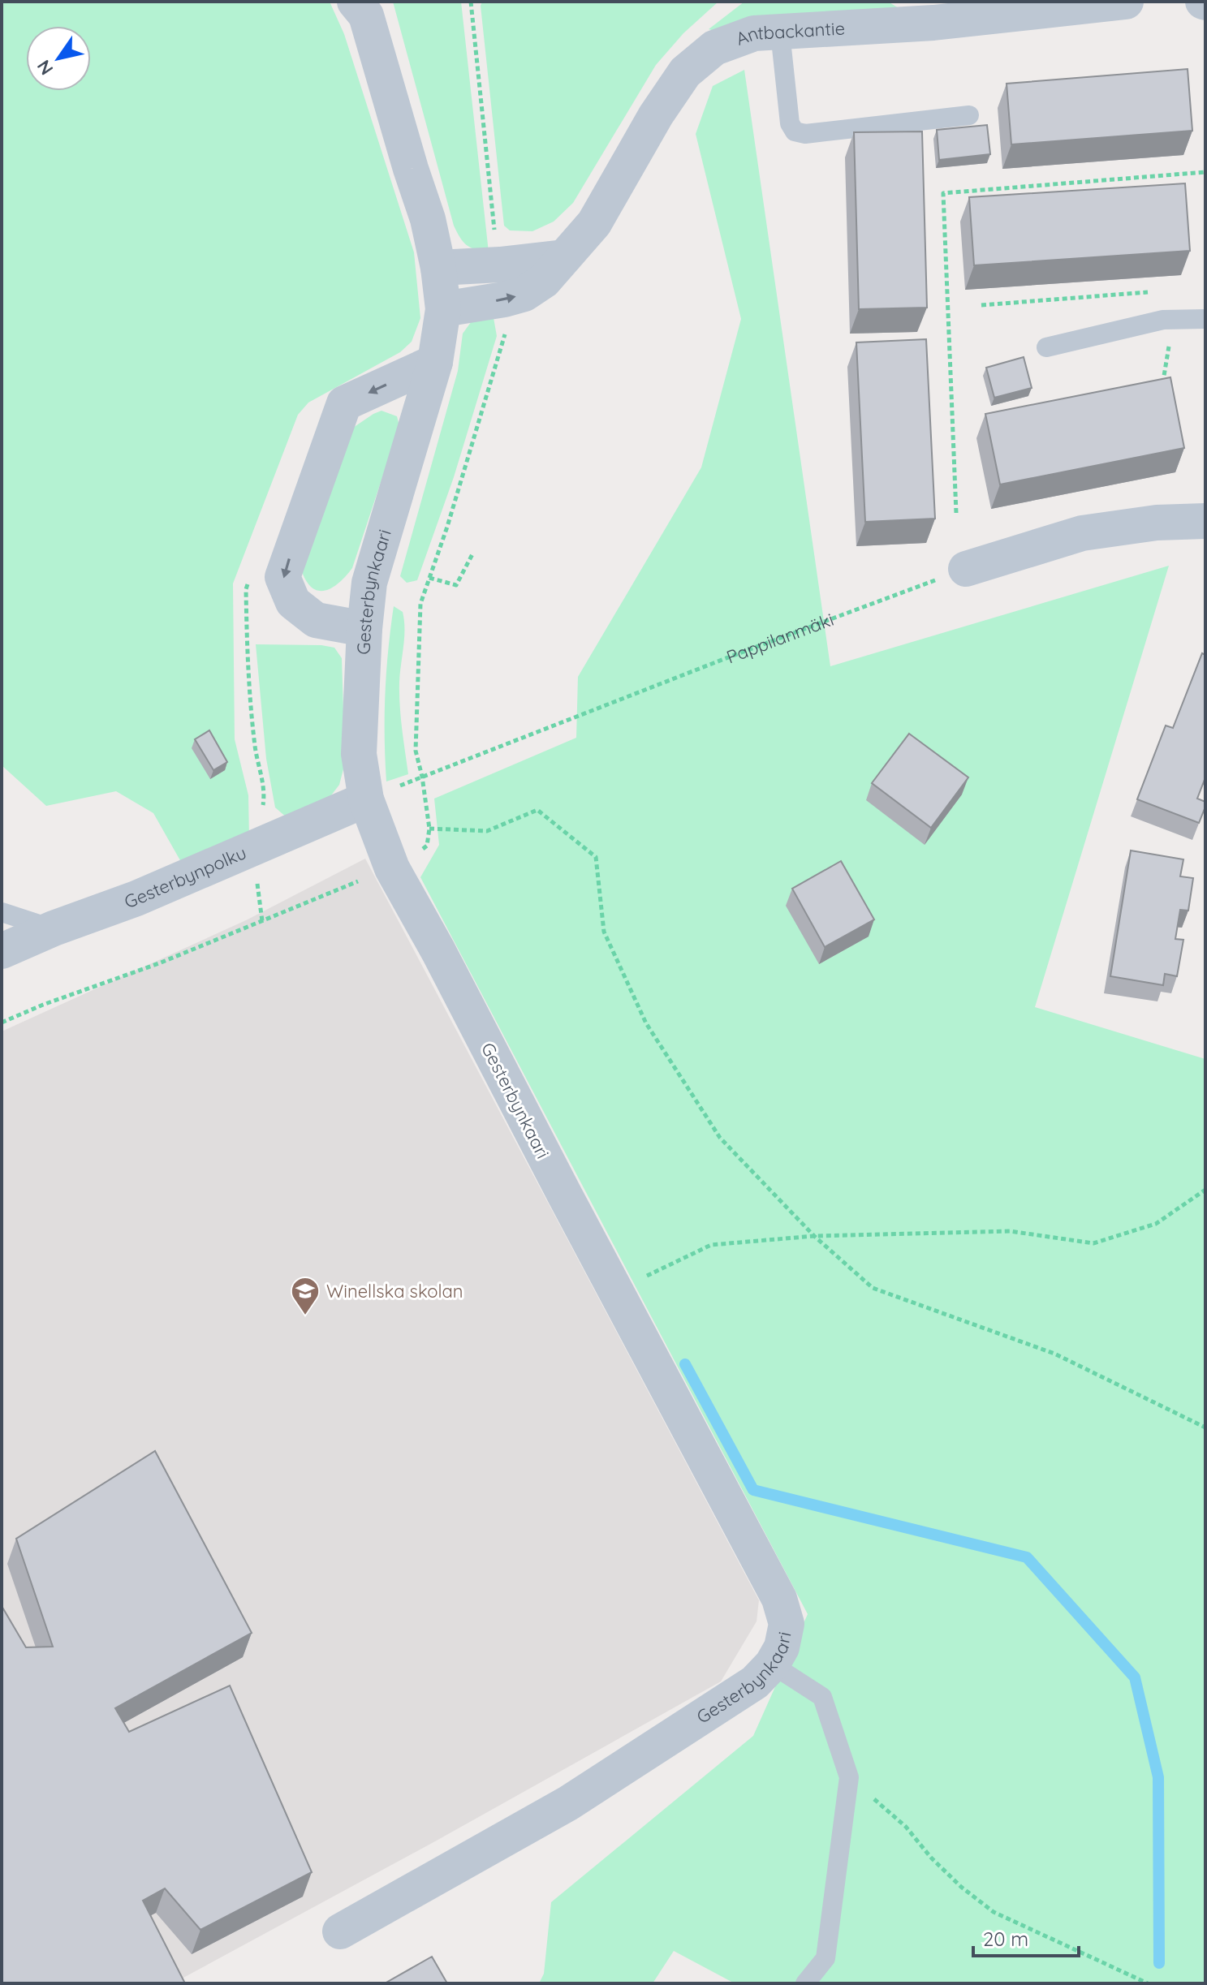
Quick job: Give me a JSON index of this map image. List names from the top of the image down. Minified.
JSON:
{"streets":{"street":["Antbackantie","Gesterbynkaari","Gesterbynpolku"],"path":["Pappilanmäki"]},"crossings":[["Antbackantie","Gesterbynkaari"],["Gesterbynkaari","Pappilanmäki"],["Gesterbynkaari","Gesterbynpolku"],["Pappilanmäki","Gesterbynpolku"]],"places":{"school or university":["Winellska skolan"]},"scale_bar":"20 m","north":"bottom left"}
